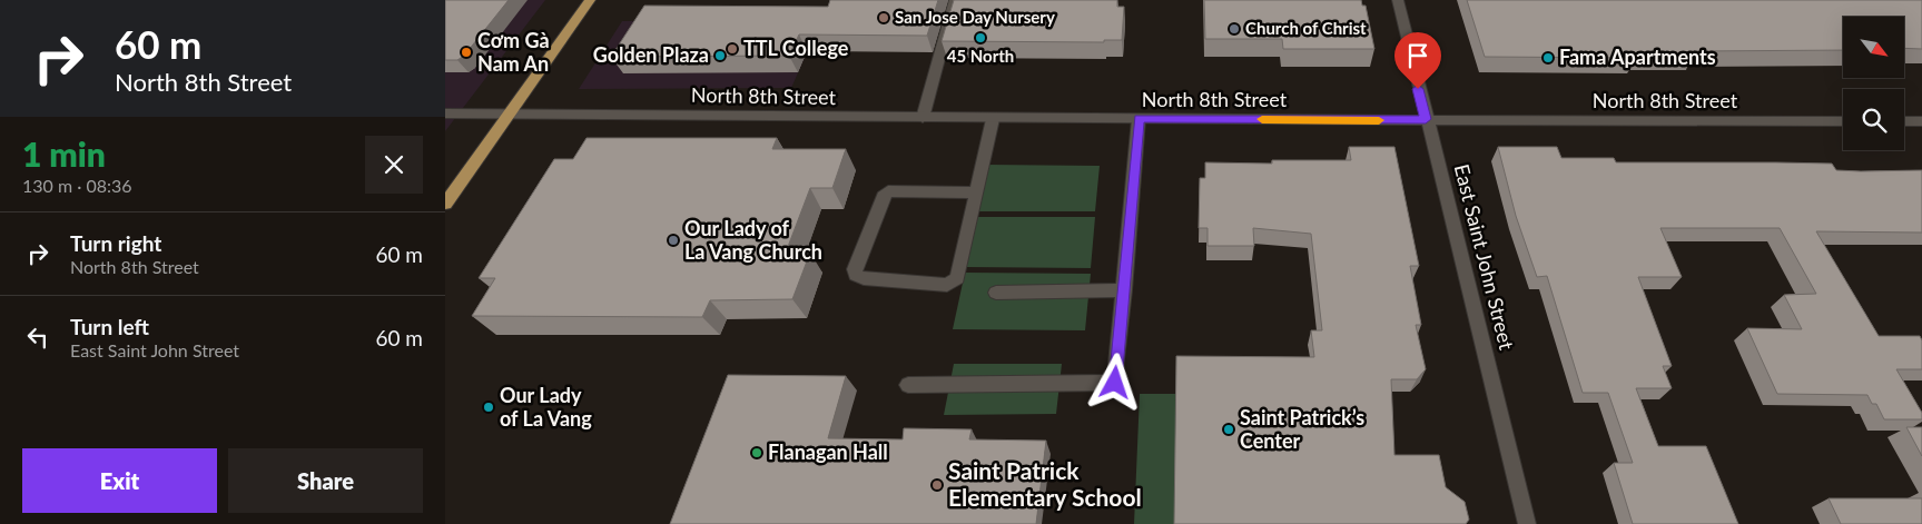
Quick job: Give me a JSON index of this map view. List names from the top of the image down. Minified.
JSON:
{"streets":{"street":["North 8th Street","East Saint John Street"]},"crossings":[["North 8th Street","East Saint John Street"]],"places":["San Jose Day Nursery","Church of Christ","45 North","TTL College","Cơm Gà Nam An","Golden Plaza","Fama Apartments","Our Lady of La Vang Church","Our Lady of La Vang","Saint Patrick’s Center","Flanagan Hall","Saint Patrick Elementary School"],"north":"bottom right","page":{"turn":["60 m","North 8th Street"],"heading":["1 min","130 m · 08:36"],"list":[{"name":"Turn right","note":"North 8th Street","value":"60 m"},{"name":"Turn left","note":"East Saint John Street","value":"60 m"}],"buttons":["Exit","Share"]}}
